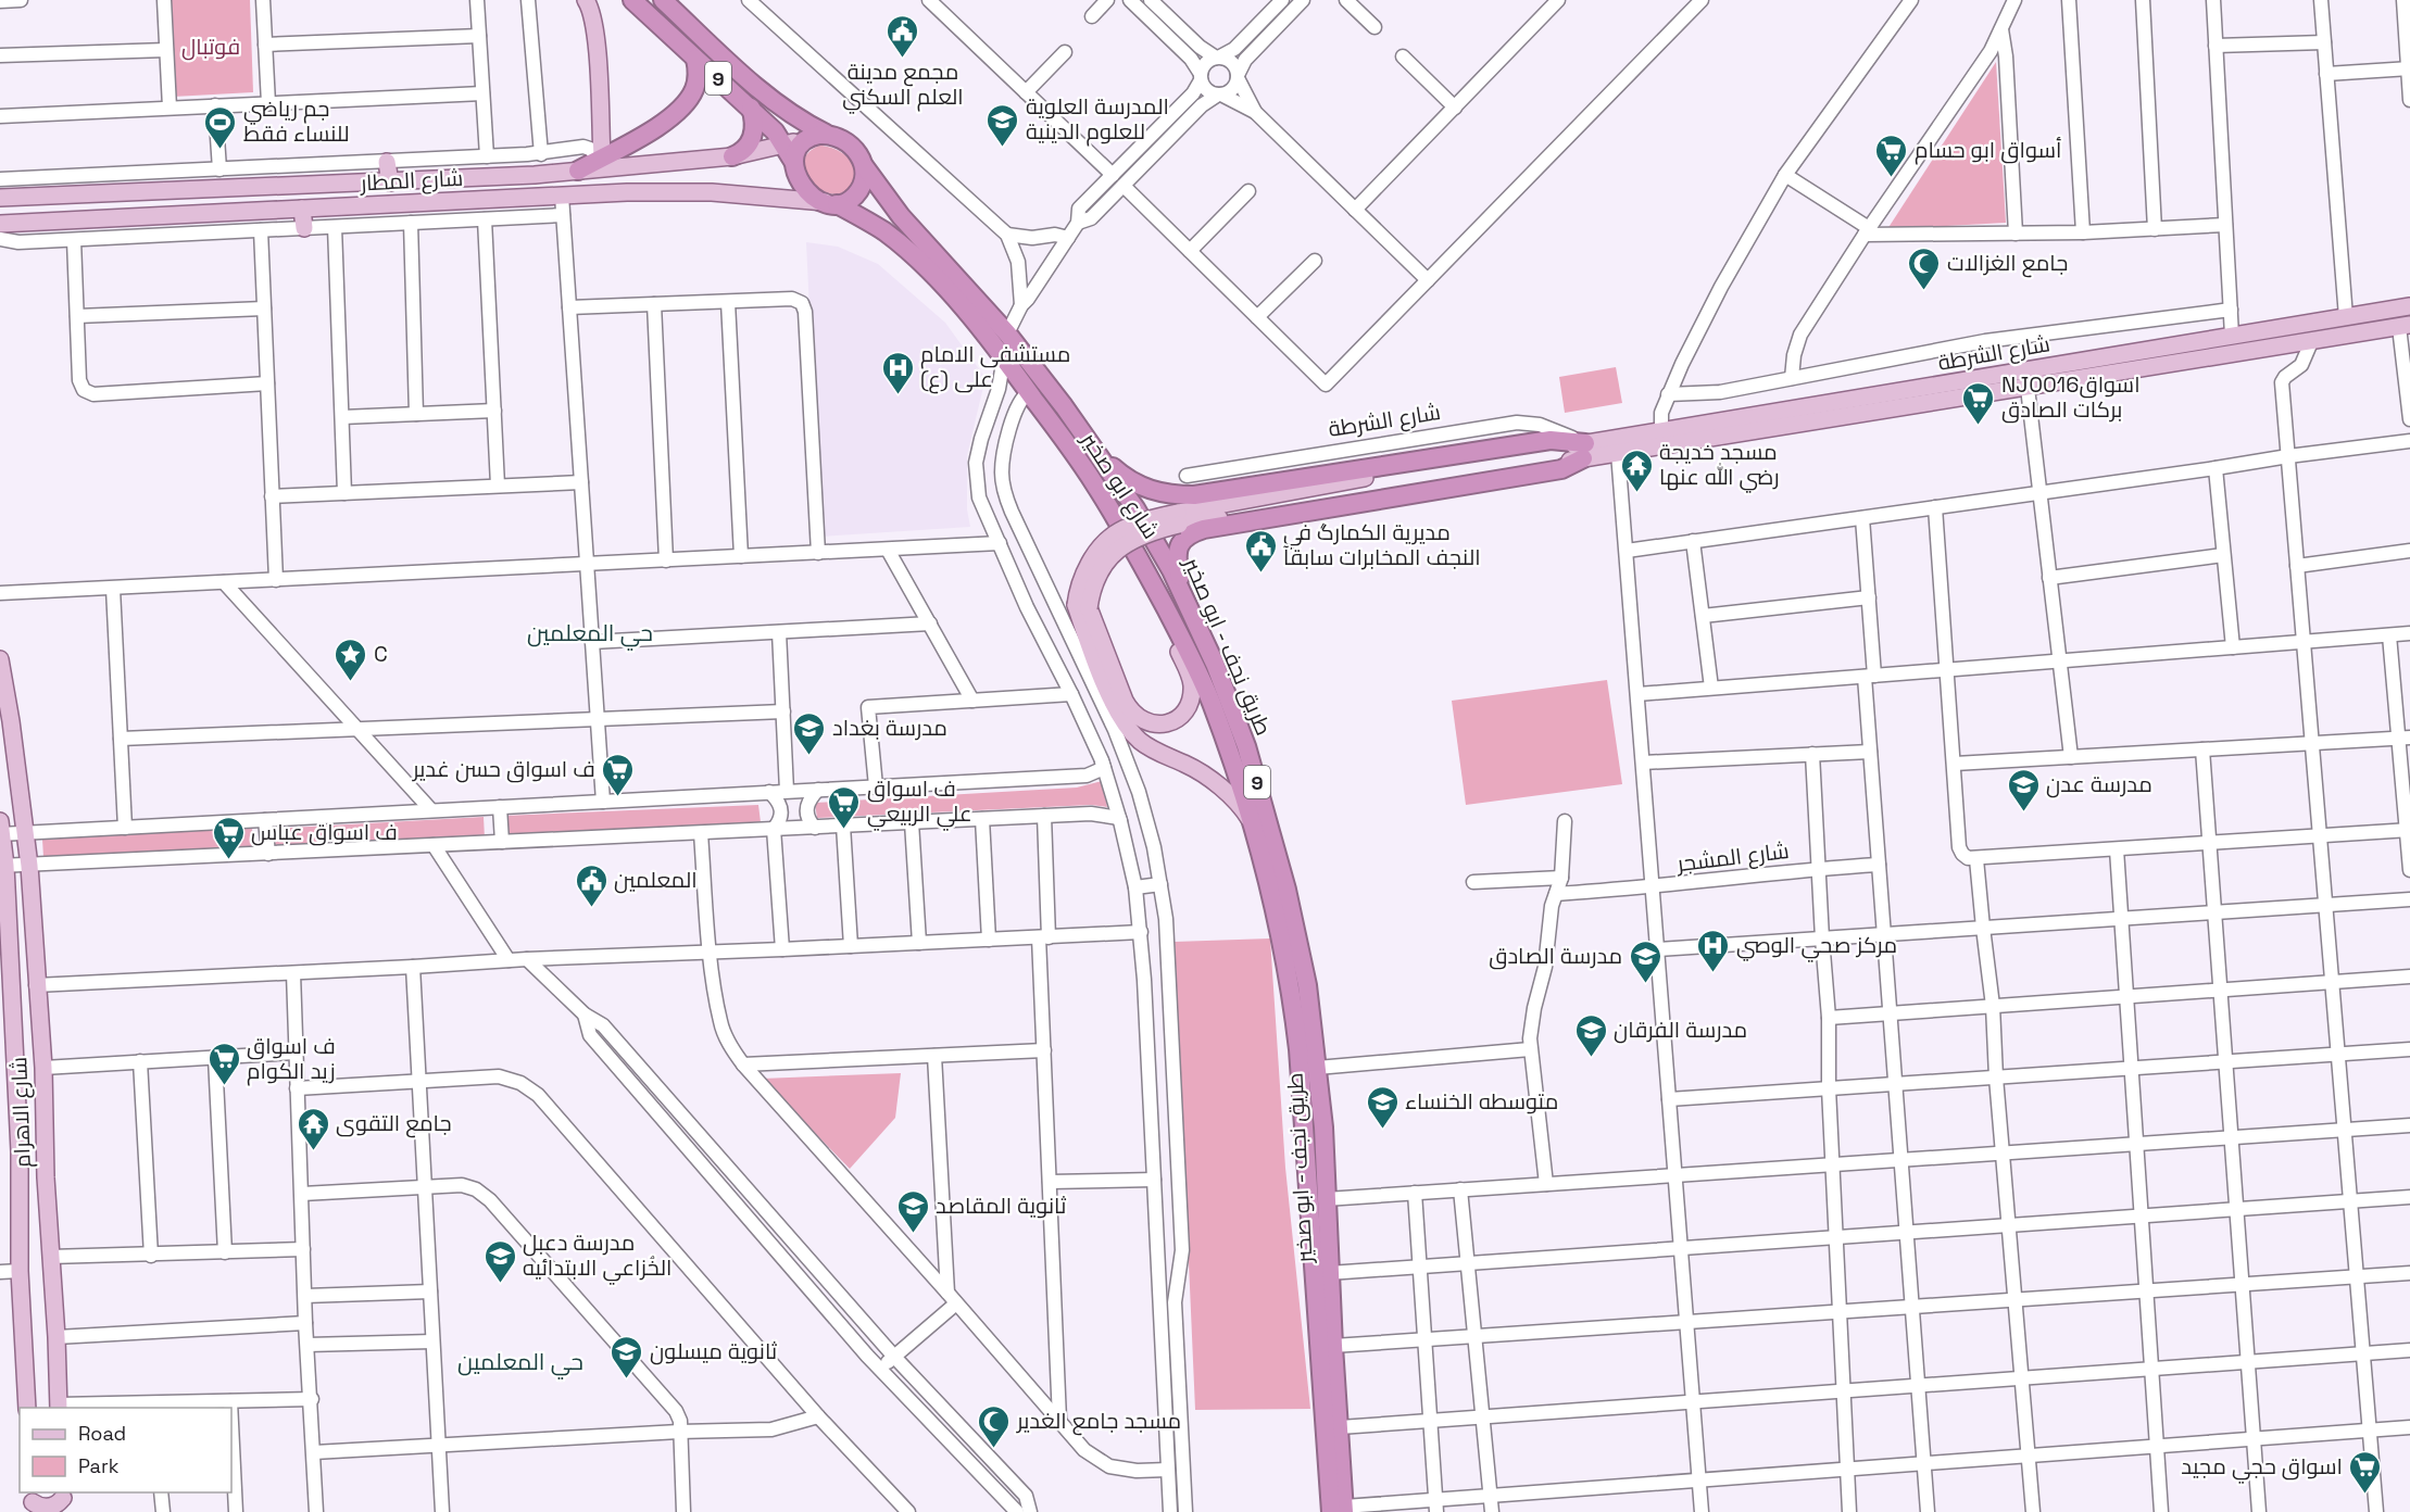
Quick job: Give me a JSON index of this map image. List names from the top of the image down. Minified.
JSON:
{"streets":{"highway":["9","شارع ابو صخير","طريق نجف - ابو صخير"],"main road":["شارع المطار","شارع الشرطة","شارع الاهرام"],"street":["شارع المشجر"]},"crossings":[["9","شارع المطار"],["9","شارع ابو صخير"],["9","طريق نجف - ابو صخير"],["شارع المطار","طريق نجف - ابو صخير"],["شارع ابو صخير","طريق نجف - ابو صخير"]],"districts":["حي المعلمين","حي المعلمین"],"parks":["فوتبال"],"places":{"public building":["مجمع مدينة العلم السكني","مديرية الكمارگ في النجف المخابرات سابقآ","المعلمين"],"school or university":["المدرسة العلوية للعلوم الدينية","مدرسة بغداد","مدرسة عدن","مدرسة الصادق","مدرسة الفرقان","متوسطه الخنساء","ثانوية المقاصد","مدرسة دعبل الخُزاعي الابتدائيه","ثانوية ميسلون"],"sports":["جم رياضي للنساء فقط"],"supermarket":["أسواق ابو حسام","NJ0016اسواق برکات الصادق","ف اسواق حسن غدير","ف اسواق علي الربيعي","ف اسواق عباس","ف اسواق زيد الكوام","اسواق حجي مجيد"],"mosque":["جامع الغزالات","مسجد جامع الغدير"],"hospital":["مستشفی الامام علی (ع)","مركز صحي الوصي"],"temple":["مسجد خديجة رضي الله عنها","جامع التقوى"],"place":["C"]},"legend":["Road","Park"]}
